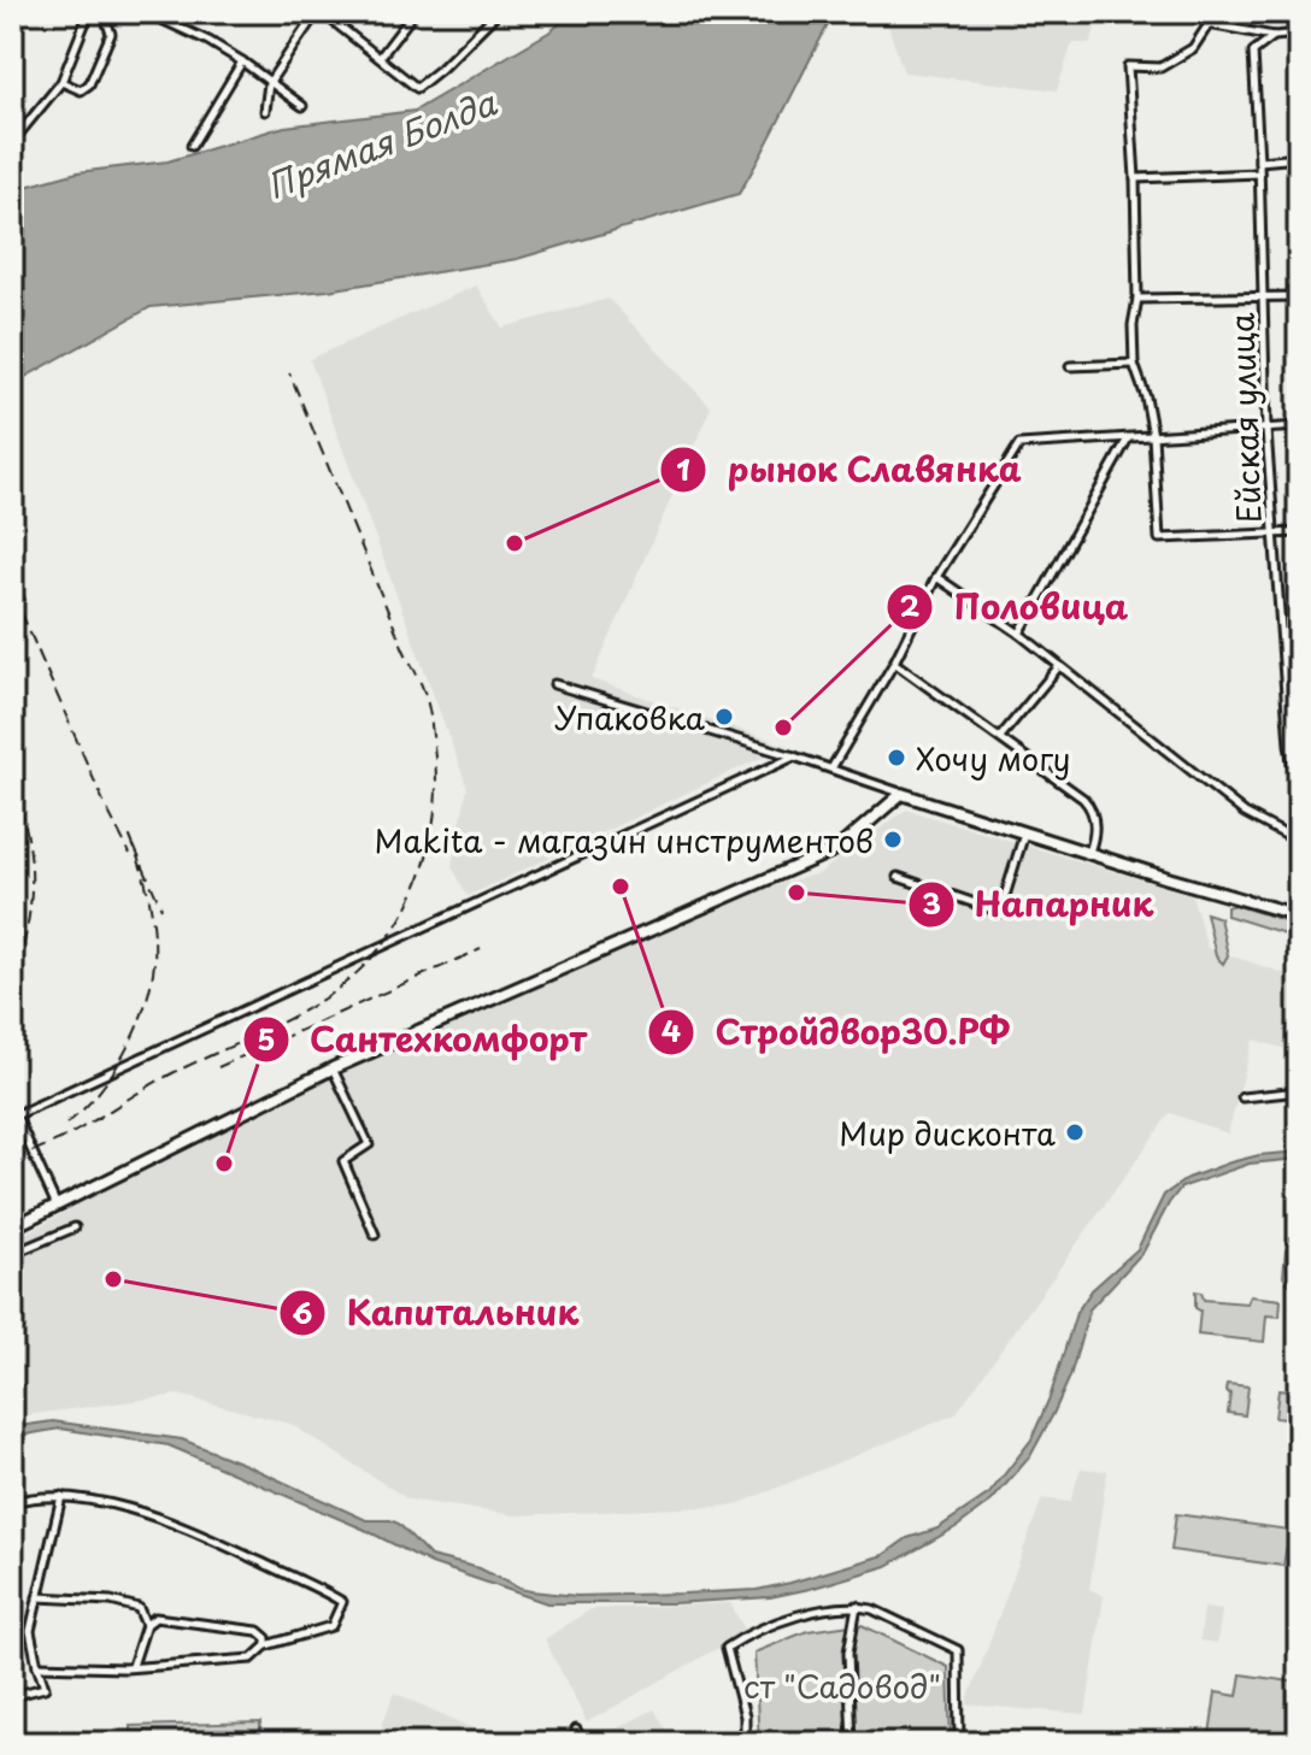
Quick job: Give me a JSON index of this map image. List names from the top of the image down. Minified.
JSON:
{"streets":{"street":["Ейская улица"]},"water":["Прямая Болда"],"parks":["ст \"Садовод\""],"places":["рынок Славянка","Упаковка","Половица","Хочу могу","Makita - магазин инструментов","Стройдвор30.РФ","Напарник","Мир дисконта","Сантехкомфорт","Капитальник"]}
